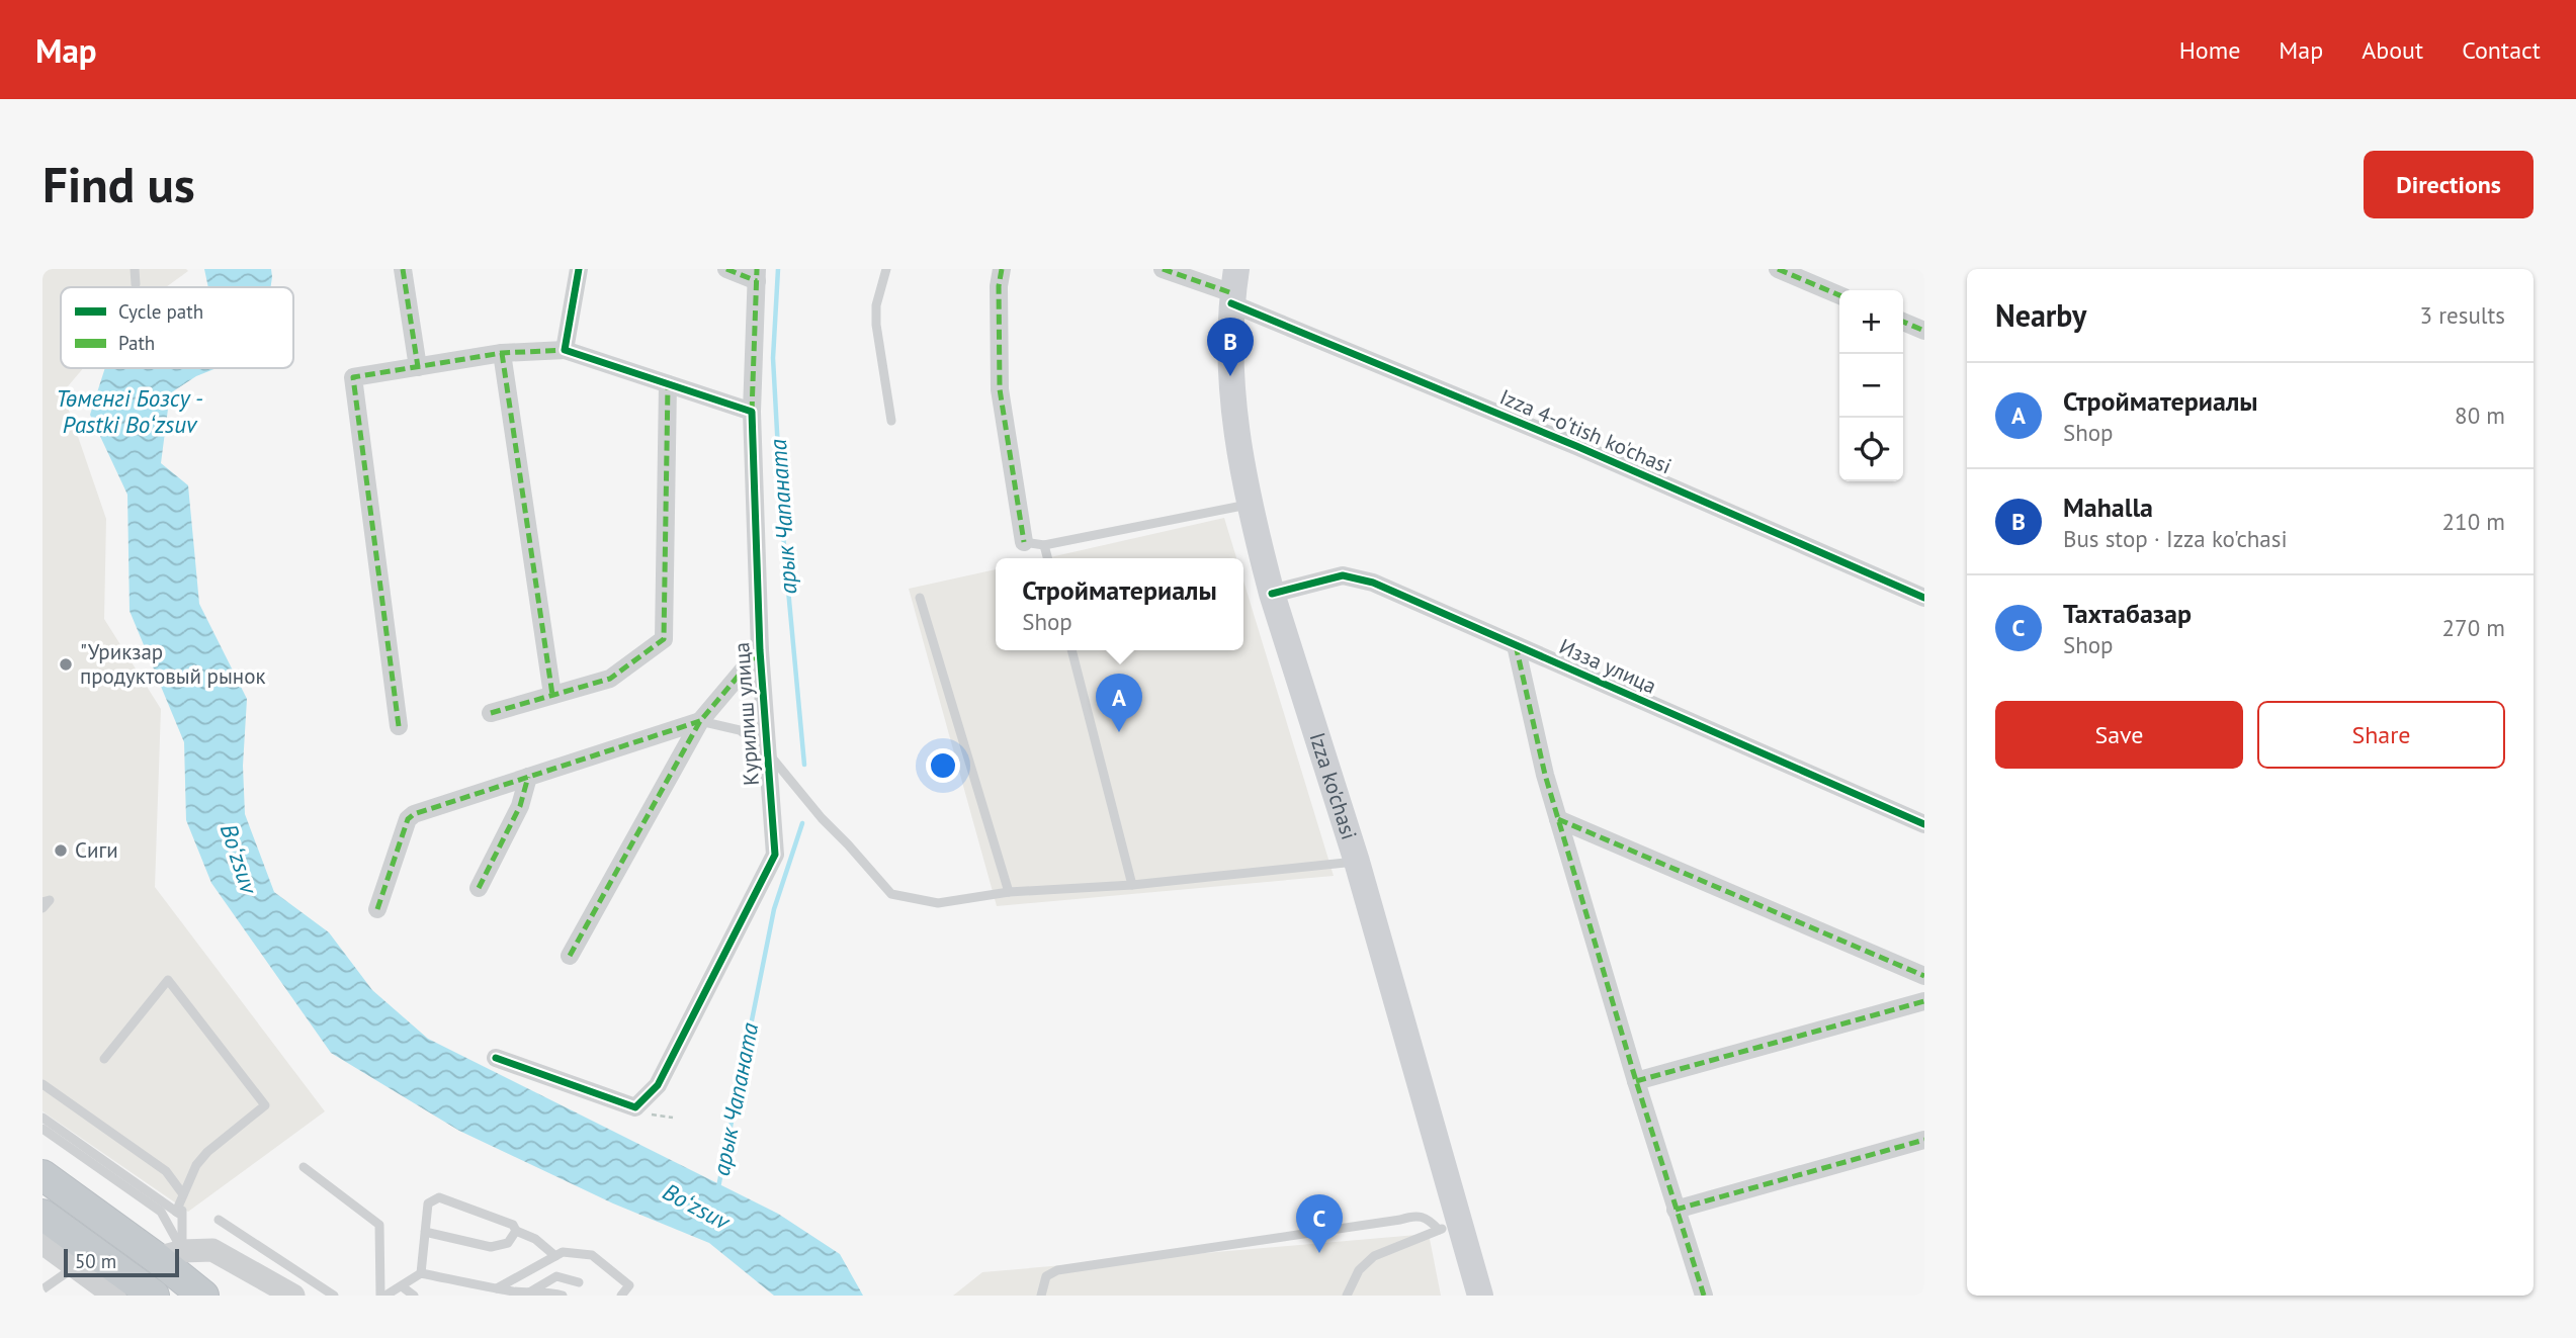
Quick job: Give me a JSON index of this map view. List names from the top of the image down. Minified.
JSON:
{"streets":{"main road":["Izza ko'chasi"],"street":["Izza 4-o'tish ko'chasi","Изза улица","Курилиш улица"]},"crossings":[["Izza 4-o'tish ko'chasi","Izza ko'chasi"],["Изза улица","Izza ko'chasi"]],"water":["Төменгі Бозсу - Pastki Boʻzsuv","арык Чапаната","Boʻzsuv"],"places":["\"Урикзар продуктовый рынок","Сиги"],"legend":["Cycle path","Path"],"scale_bar":"50 m","page":{"header":"Map","nav":["Home","Map","About","Contact"],"buttons":["Directions",["Save","Share"]],"title":"Find us","heading":["Nearby","3 results"],"map_buttons":["+","−"],"pins":["B","A","C"],"list":[{"mark":"A","name":"Стройматериалы","note":"Shop","value":"80 m"},{"mark":"B","name":"Mahalla","note":"Bus stop · Izza ko'chasi","value":"210 m"},{"mark":"C","name":"Тахтабазар","note":"Shop","value":"270 m"}],"popup":["Стройматериалы","Shop"],"scale":"50 m"}}
